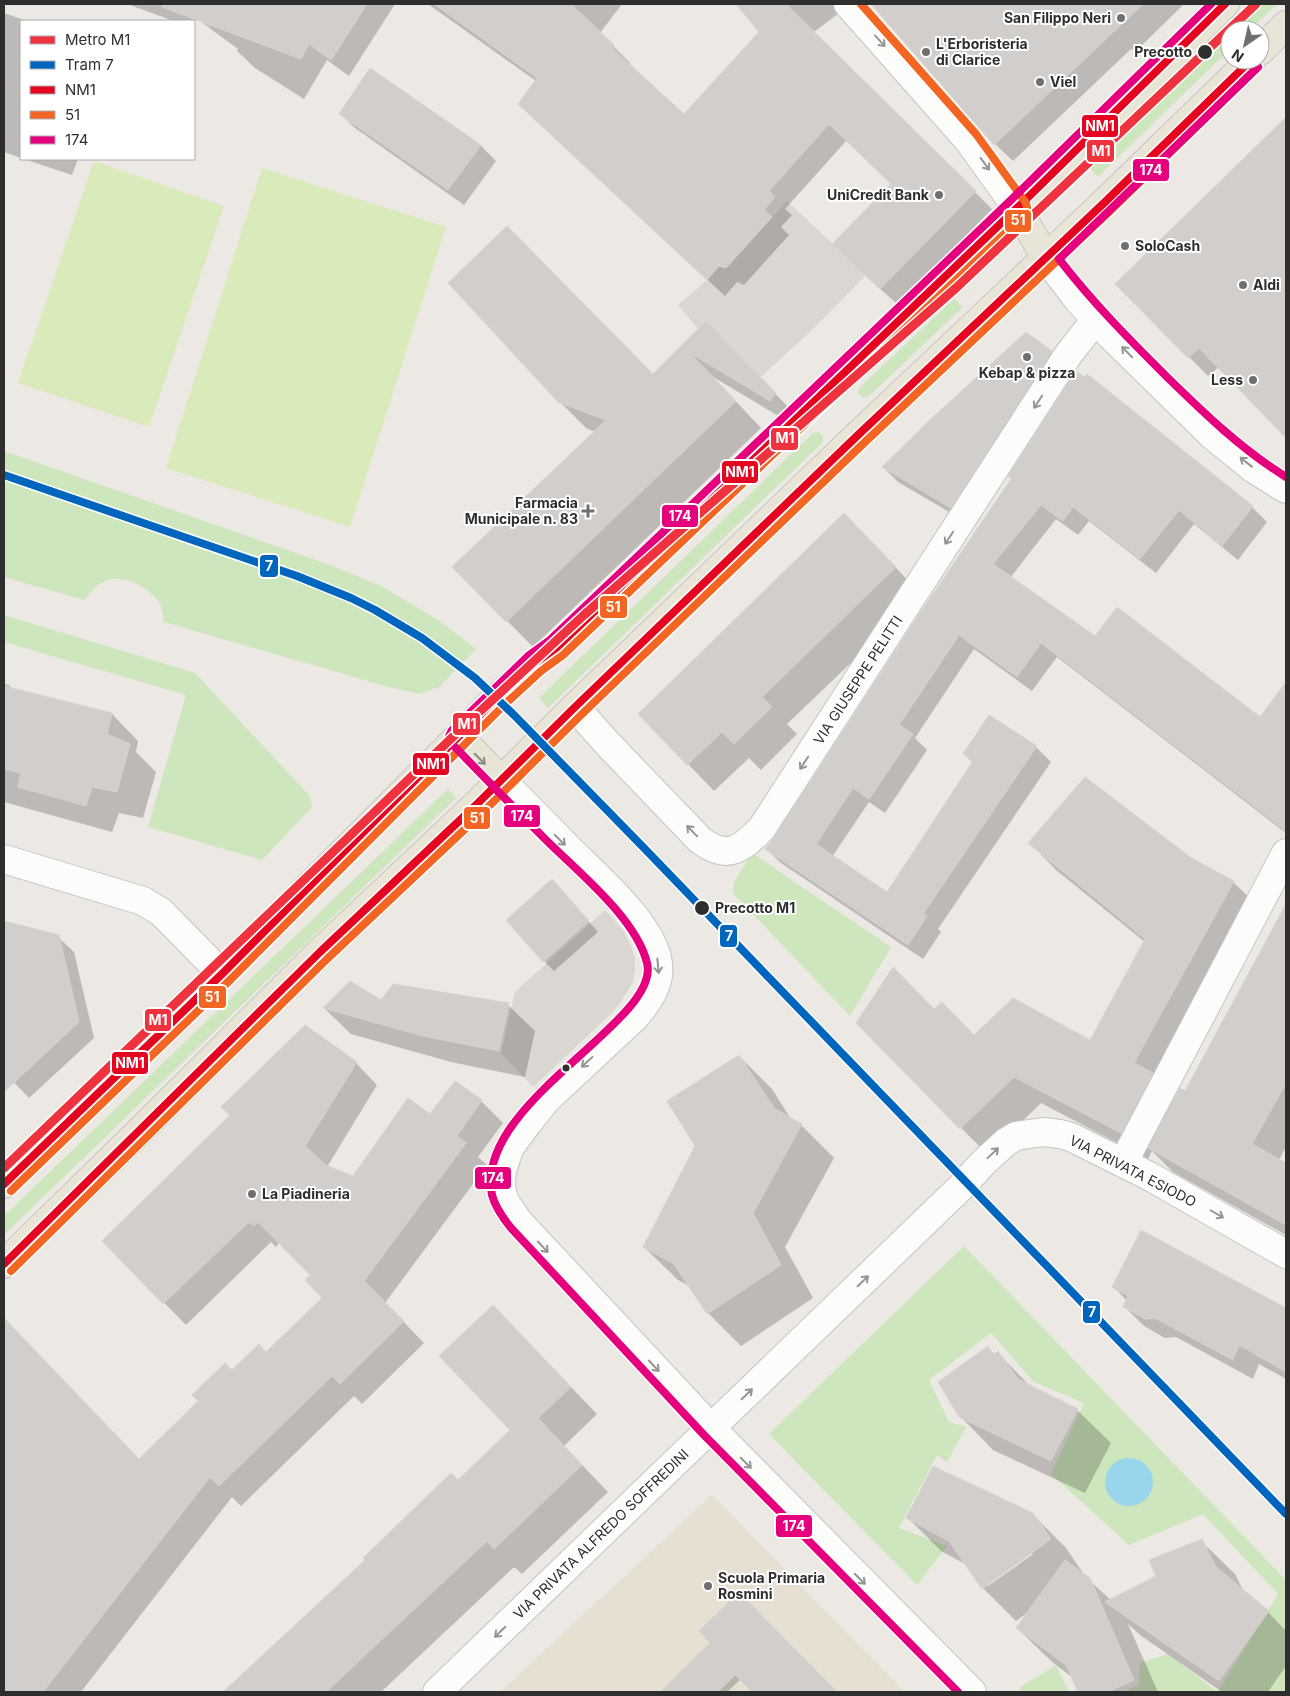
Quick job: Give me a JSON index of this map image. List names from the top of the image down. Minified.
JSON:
{"streets":{"street":["VIA GIUSEPPE PELITTI","VIA PRIVATA ESIODO","VIA PRIVATA ALFREDO SOFFREDINI"]},"crossings":[["VIA PRIVATA ESIODO","VIA PRIVATA ALFREDO SOFFREDINI"]],"one_way":["VIA PRIVATA ESIODO"],"places":{"other":["San Filippo Neri","L'Erboristeria di Clarice","Precotto","Viel","UniCredit Bank","SoloCash","Aldi","Kebap & pizza","Less","Precotto M1","La Piadineria","Scuola Primaria Rosmini"],"health":["Farmacia Municipale n. 83"]},"lines":["metro line M1","transit line NM1","transit line 51","transit line 174","tram line 7"],"legend":["Metro M1","Tram 7","NM1","51","174"],"north":"bottom left"}
